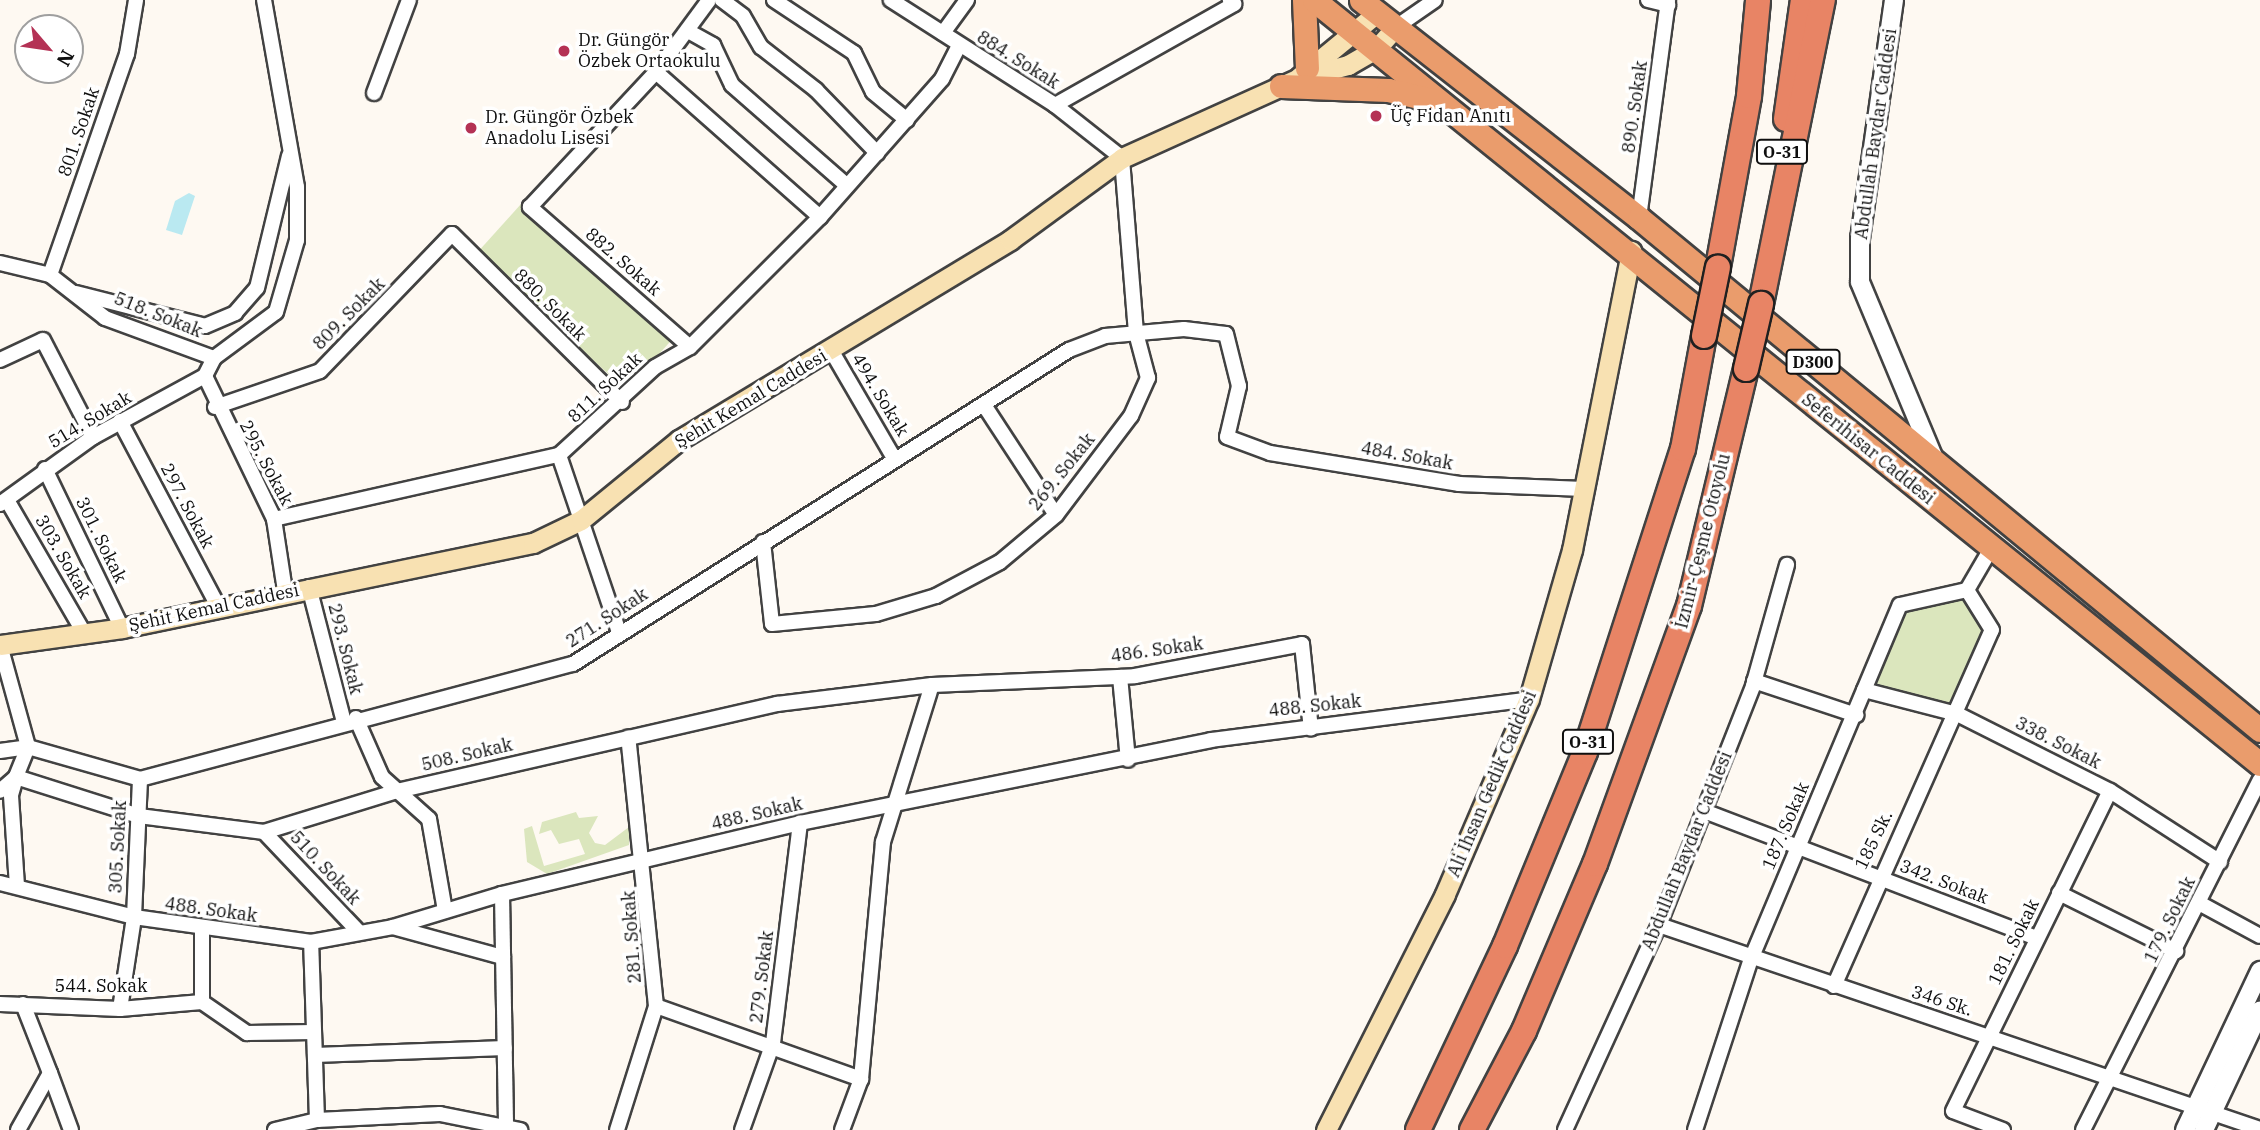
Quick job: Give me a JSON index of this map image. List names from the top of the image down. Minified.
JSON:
{"streets":{"highway":["O-31","D300","Seferihisar Caddesi","İzmir-Çeşme Otoyolu"],"main road":["Şehit Kemal Caddesi","Ali İhsan Gedik Caddesi"],"street":["884. Sokak","890. Sokak","801. Sokak","Abdullah Baydar Caddesi","882. Sokak","880. Sokak","809. Sokak","518. Sokak","811. Sokak","494. Sokak","514. Sokak","484. Sokak","295. Sokak","269. Sokak","297. Sokak","301. Sokak","303. Sokak","271. Sokak","293. Sokak","486. Sokak","488. Sokak","338. Sokak","508. Sokak","187. Sokak","185 Sk.","305. Sokak","510. Sokak","342. Sokak","179. Sokak","281. Sokak","181. Sokak","279. Sokak","544. Sokak","346 Sk."]},"crossings":[["884. Sokak","811. Sokak"],["884. Sokak","Şehit Kemal Caddesi"],["884. Sokak","269. Sokak"],["890. Sokak","Seferihisar Caddesi"],["801. Sokak","518. Sokak"],["Abdullah Baydar Caddesi","Seferihisar Caddesi"],["Abdullah Baydar Caddesi","342. Sokak"],["Abdullah Baydar Caddesi","346 Sk."],["882. Sokak","811. Sokak"],["880. Sokak","809. Sokak"],["880. Sokak","811. Sokak"],["809. Sokak","295. Sokak"],["811. Sokak","295. Sokak"],["494. Sokak","Şehit Kemal Caddesi"],["494. Sokak","271. Sokak"],["Şehit Kemal Caddesi","Seferihisar Caddesi"],["Şehit Kemal Caddesi","295. Sokak"],["Şehit Kemal Caddesi","269. Sokak"],["Şehit Kemal Caddesi","297. Sokak"],["Şehit Kemal Caddesi","301. Sokak"],["Şehit Kemal Caddesi","303. Sokak"],["Şehit Kemal Caddesi","293. Sokak"],["514. Sokak","295. Sokak"],["514. Sokak","297. Sokak"],["514. Sokak","301. Sokak"],["514. Sokak","303. Sokak"],["Seferihisar Caddesi","Ali İhsan Gedik Caddesi"],["484. Sokak","271. Sokak"],["484. Sokak","Ali İhsan Gedik Caddesi"],["269. Sokak","271. Sokak"],["271. Sokak","293. Sokak"],["271. Sokak","305. Sokak"],["293. Sokak","488. Sokak"],["293. Sokak","508. Sokak"],["486. Sokak","488. Sokak"],["486. Sokak","508. Sokak"],["488. Sokak","Ali İhsan Gedik Caddesi"],["488. Sokak","305. Sokak"],["488. Sokak","510. Sokak"],["488. Sokak","281. Sokak"],["488. Sokak","279. Sokak"],["338. Sokak","187. Sokak"],["338. Sokak","185 Sk."],["338. Sokak","179. Sokak"],["338. Sokak","181. Sokak"],["508. Sokak","305. Sokak"],["508. Sokak","510. Sokak"],["508. Sokak","281. Sokak"],["187. Sokak","185 Sk."],["187. Sokak","342. Sokak"],["187. Sokak","346 Sk."],["185 Sk.","342. Sokak"],["185 Sk.","346 Sk."],["305. Sokak","544. Sokak"],["342. Sokak","181. Sokak"],["179. Sokak","346 Sk."],["181. Sokak","346 Sk."]],"places":["Dr. Güngör Özbek Ortaokulu","Üç Fidan Anıtı","Dr. Güngör Özbek Anadolu Lisesi"],"north":"bottom right"}
